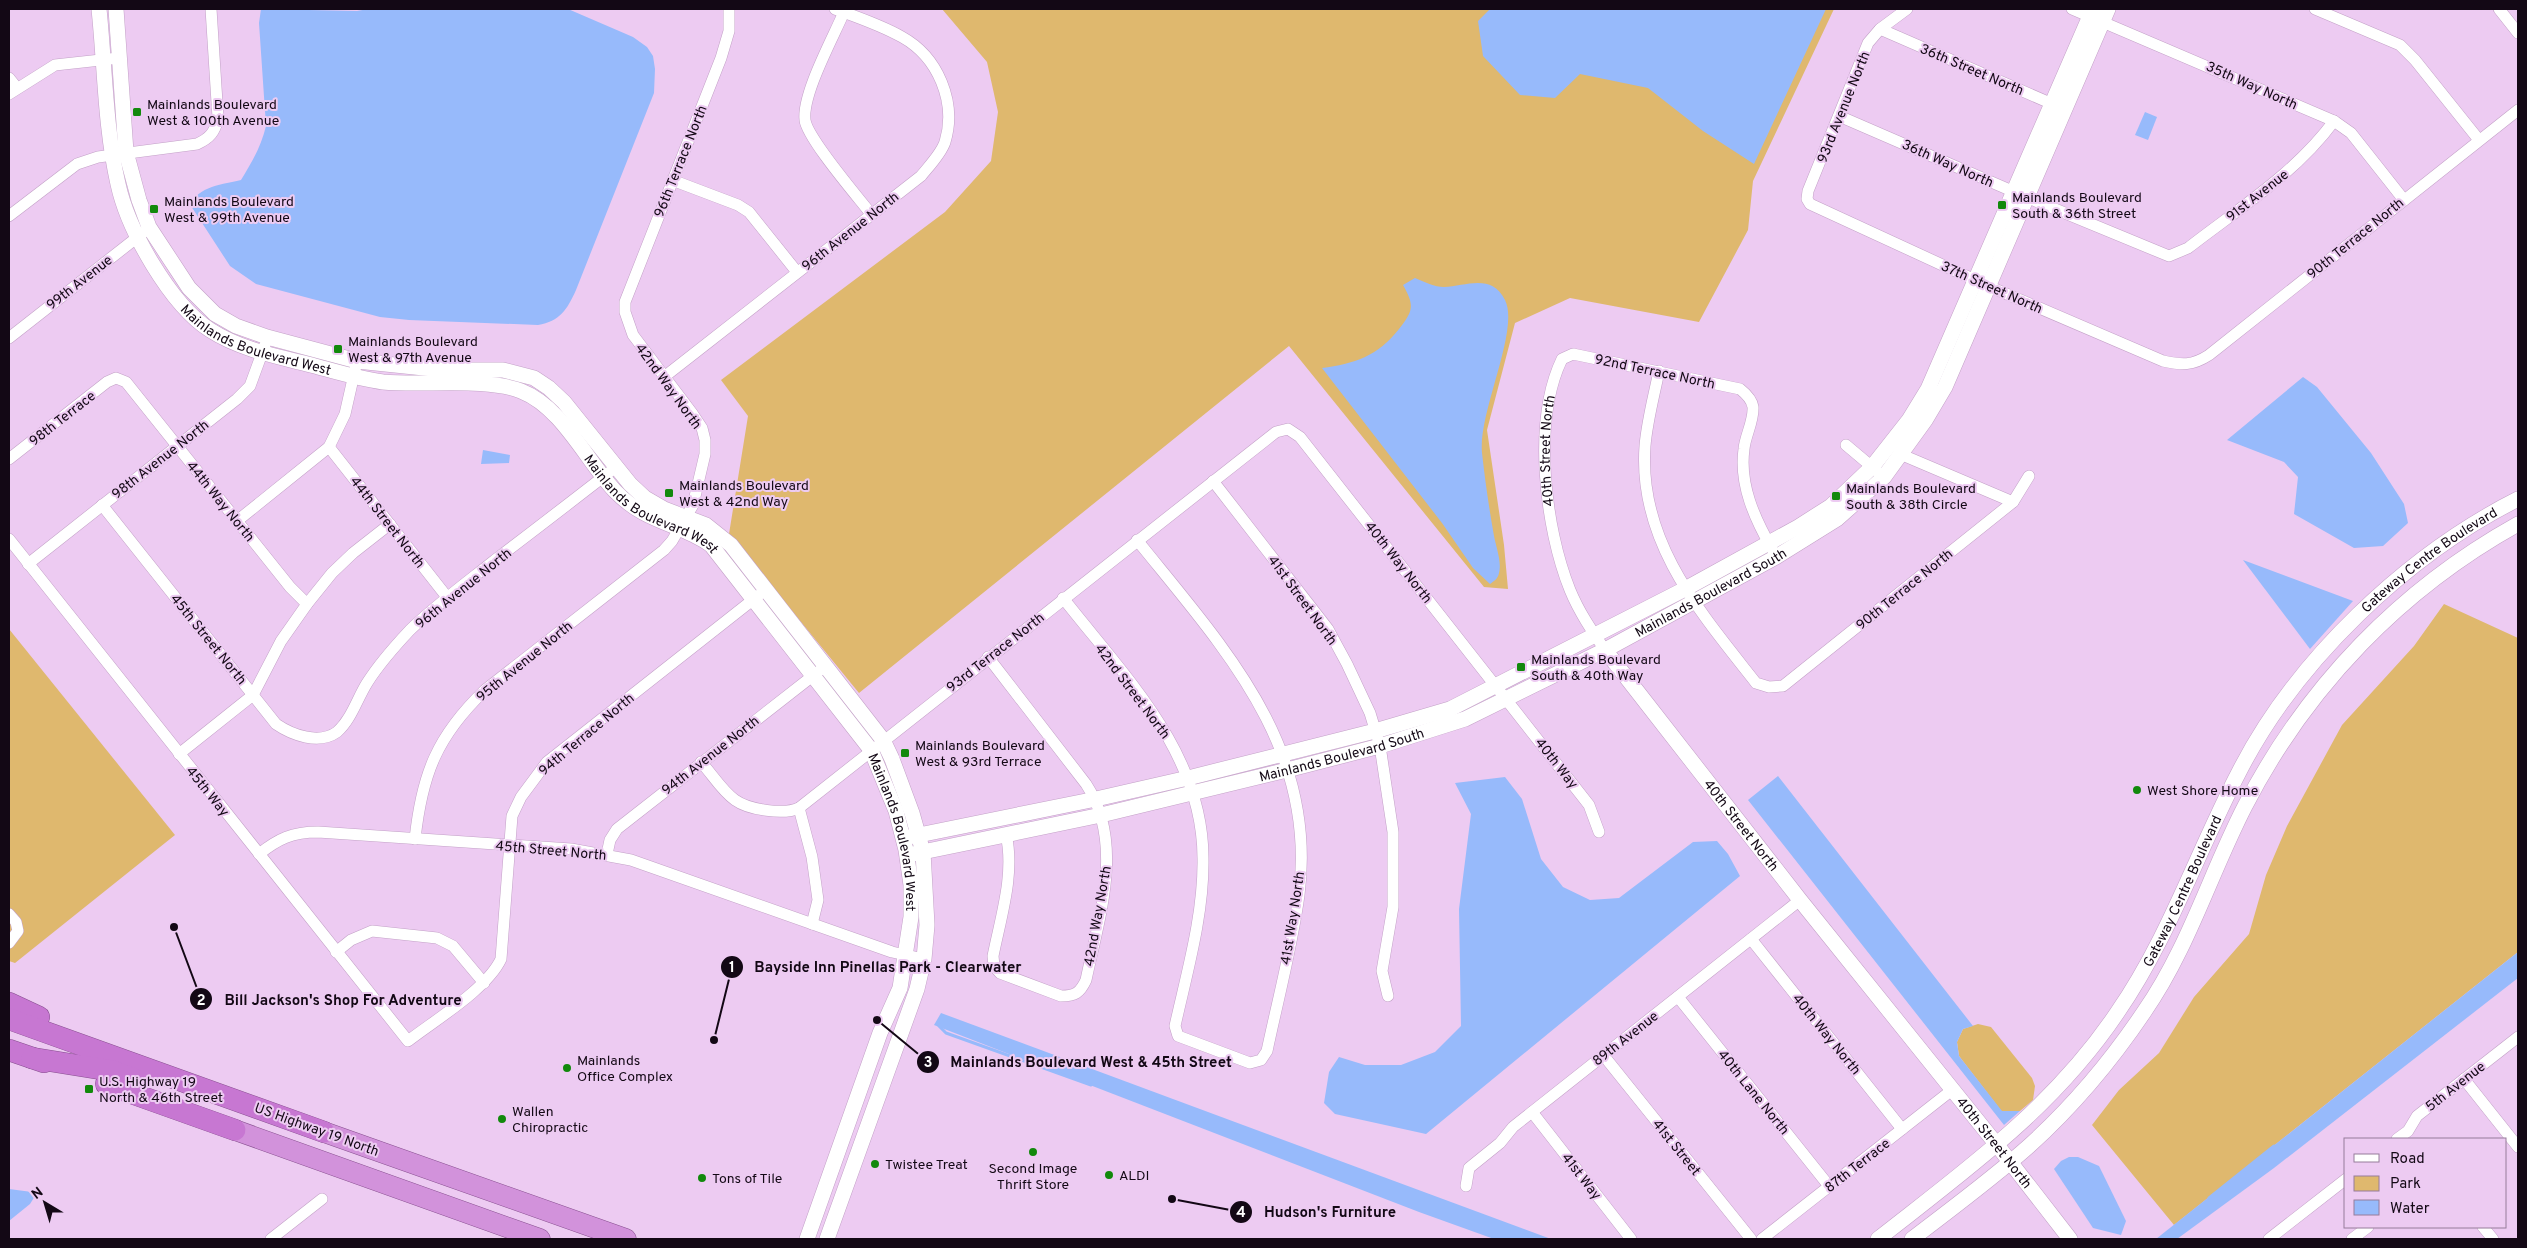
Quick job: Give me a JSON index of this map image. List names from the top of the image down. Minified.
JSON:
{"streets":{"highway":["US Highway 19 North"],"street":["36th Street North","35th Way North","93rd Avenue North","96th Terrace North","36th Way North","91st Avenue","96th Avenue North","90th Terrace North","99th Avenue","37th Street North","Mainlands Boulevard West","92nd Terrace North","42nd Way North","98th Terrace","40th Street North","98th Avenue North","44th Way North","44th Street North","40th Way North","Gateway Centre Boulevard","Mainlands Boulevard South","41st Street North","45th Street North","93rd Terrace North","95th Avenue North","42nd Street North","94th Terrace North","94th Avenue North","40th Way","45th Way","41st Way North","89th Avenue","5th Avenue","40th Lane North","41st Street","87th Terrace","41st Way"]},"crossings":[["36th Street North","93rd Avenue North"],["36th Street North","Mainlands Boulevard South"],["35th Way North","91st Avenue"],["35th Way North","90th Terrace North"],["35th Way North","Mainlands Boulevard South"],["93rd Avenue North","36th Way North"],["93rd Avenue North","37th Street North"],["96th Terrace North","42nd Way North"],["36th Way North","91st Avenue"],["36th Way North","Mainlands Boulevard South"],["96th Avenue North","Mainlands Boulevard West"],["96th Avenue North","42nd Way North"],["96th Avenue North","44th Street North"],["96th Avenue North","45th Street North"],["90th Terrace North","37th Street North"],["90th Terrace North","Mainlands Boulevard South"],["99th Avenue","Mainlands Boulevard West"],["37th Street North","Mainlands Boulevard South"],["Mainlands Boulevard West","42nd Way North"],["Mainlands Boulevard West","98th Avenue North"],["Mainlands Boulevard West","Mainlands Boulevard South"],["Mainlands Boulevard West","45th Street North"],["Mainlands Boulevard West","93rd Terrace North"],["Mainlands Boulevard West","95th Avenue North"],["Mainlands Boulevard West","94th Terrace North"],["Mainlands Boulevard West","94th Avenue North"],["92nd Terrace North","40th Street North"],["92nd Terrace North","Mainlands Boulevard South"],["42nd Way North","Mainlands Boulevard South"],["42nd Way North","93rd Terrace North"],["42nd Way North","95th Avenue North"],["98th Terrace","44th Way North"],["40th Street North","Gateway Centre Boulevard"],["40th Street North","Mainlands Boulevard South"],["40th Street North","89th Avenue"],["40th Street North","87th Terrace"],["98th Avenue North","44th Way North"],["98th Avenue North","45th Street North"],["98th Avenue North","45th Way"],["40th Way North","Mainlands Boulevard South"],["40th Way North","93rd Terrace North"],["40th Way North","40th Way"],["40th Way North","89th Avenue"],["40th Way North","87th Terrace"],["Mainlands Boulevard South","41st Street North"],["Mainlands Boulevard South","42nd Street North"],["Mainlands Boulevard South","40th Way"],["Mainlands Boulevard South","41st Way North"],["41st Street North","93rd Terrace North"],["45th Street North","95th Avenue North"],["45th Street North","94th Terrace North"],["45th Street North","94th Avenue North"],["45th Street North","45th Way"],["93rd Terrace North","42nd Street North"],["93rd Terrace North","41st Way North"],["42nd Street North","41st Way North"],["94th Terrace North","45th Way"],["89th Avenue","40th Lane North"],["89th Avenue","41st Street"],["89th Avenue","41st Way"],["40th Lane North","87th Terrace"]],"places":{"transit":["Mainlands Boulevard West & 100th Avenue","Mainlands Boulevard South & 36th Street","Mainlands Boulevard West & 99th Avenue","Mainlands Boulevard West & 97th Avenue","Mainlands Boulevard West & 42nd Way","Mainlands Boulevard South & 38th Circle","Mainlands Boulevard South & 40th Way","Mainlands Boulevard West & 93rd Terrace","U.S. Highway 19 North & 46th Street"],"other":["West Shore Home","Bill Jackson's Shop For Adventure","Mainlands Boulevard West & 45th Street","Bayside Inn Pinellas Park - Clearwater","Mainlands Office Complex","Wallen Chiropractic","Second Image Thrift Store","Twistee Treat","ALDI","Tons of Tile","Hudson's Furniture"]},"legend":["Road","Park","Water"],"north":"top left"}
